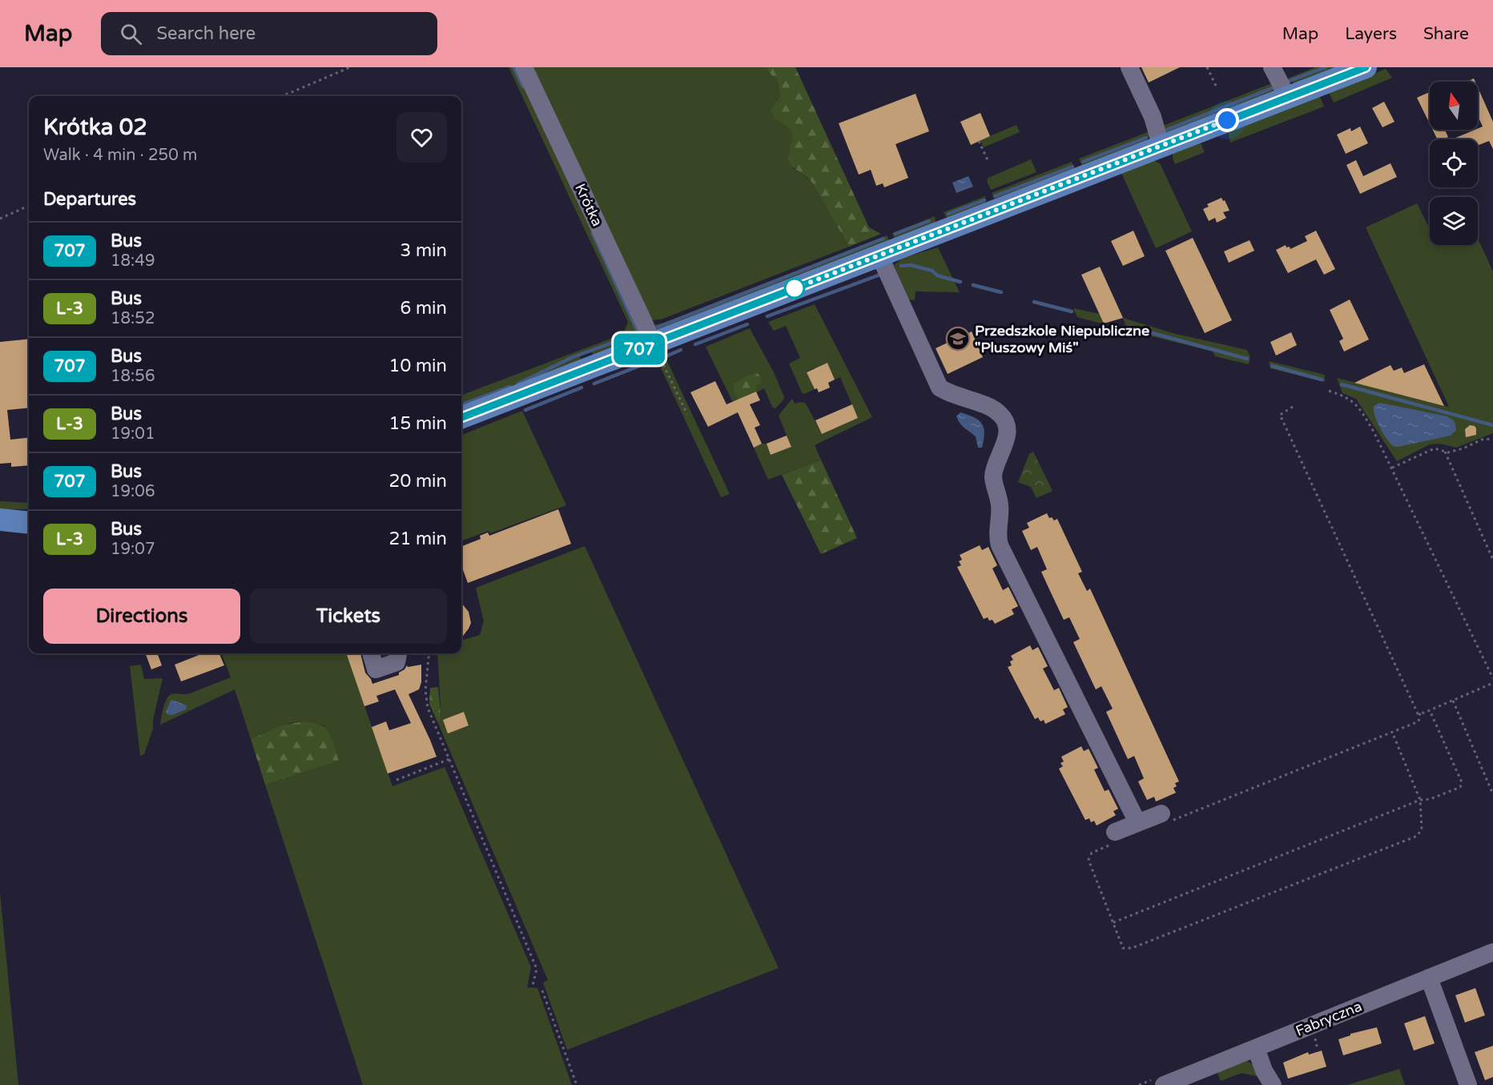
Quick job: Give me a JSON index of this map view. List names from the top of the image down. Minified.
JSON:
{"streets":{"street":["Krótka","Fabryczna"]},"places":{"school or university":["Przedszkole Niepubliczne \"Pluszowy Miś\""]},"lines":["bus line 707"],"north":"top","page":{"header":"Map","search":"Search here","nav":["Map","Layers","Share"],"on_map":"707","heading":[["Krótka 02","Walk · 4 min · 250 m"],"Departures"],"list":[{"mark":"707","name":"Bus","note":"18:49","value":"3 min"},{"mark":"L-3","name":"Bus","note":"18:52","value":"6 min"},{"mark":"707","name":"Bus","note":"18:56","value":"10 min"},{"mark":"L-3","name":"Bus","note":"19:01","value":"15 min"},{"mark":"707","name":"Bus","note":"19:06","value":"20 min"},{"mark":"L-3","name":"Bus","note":"19:07","value":"21 min"}],"buttons":["Directions","Tickets"]}}
